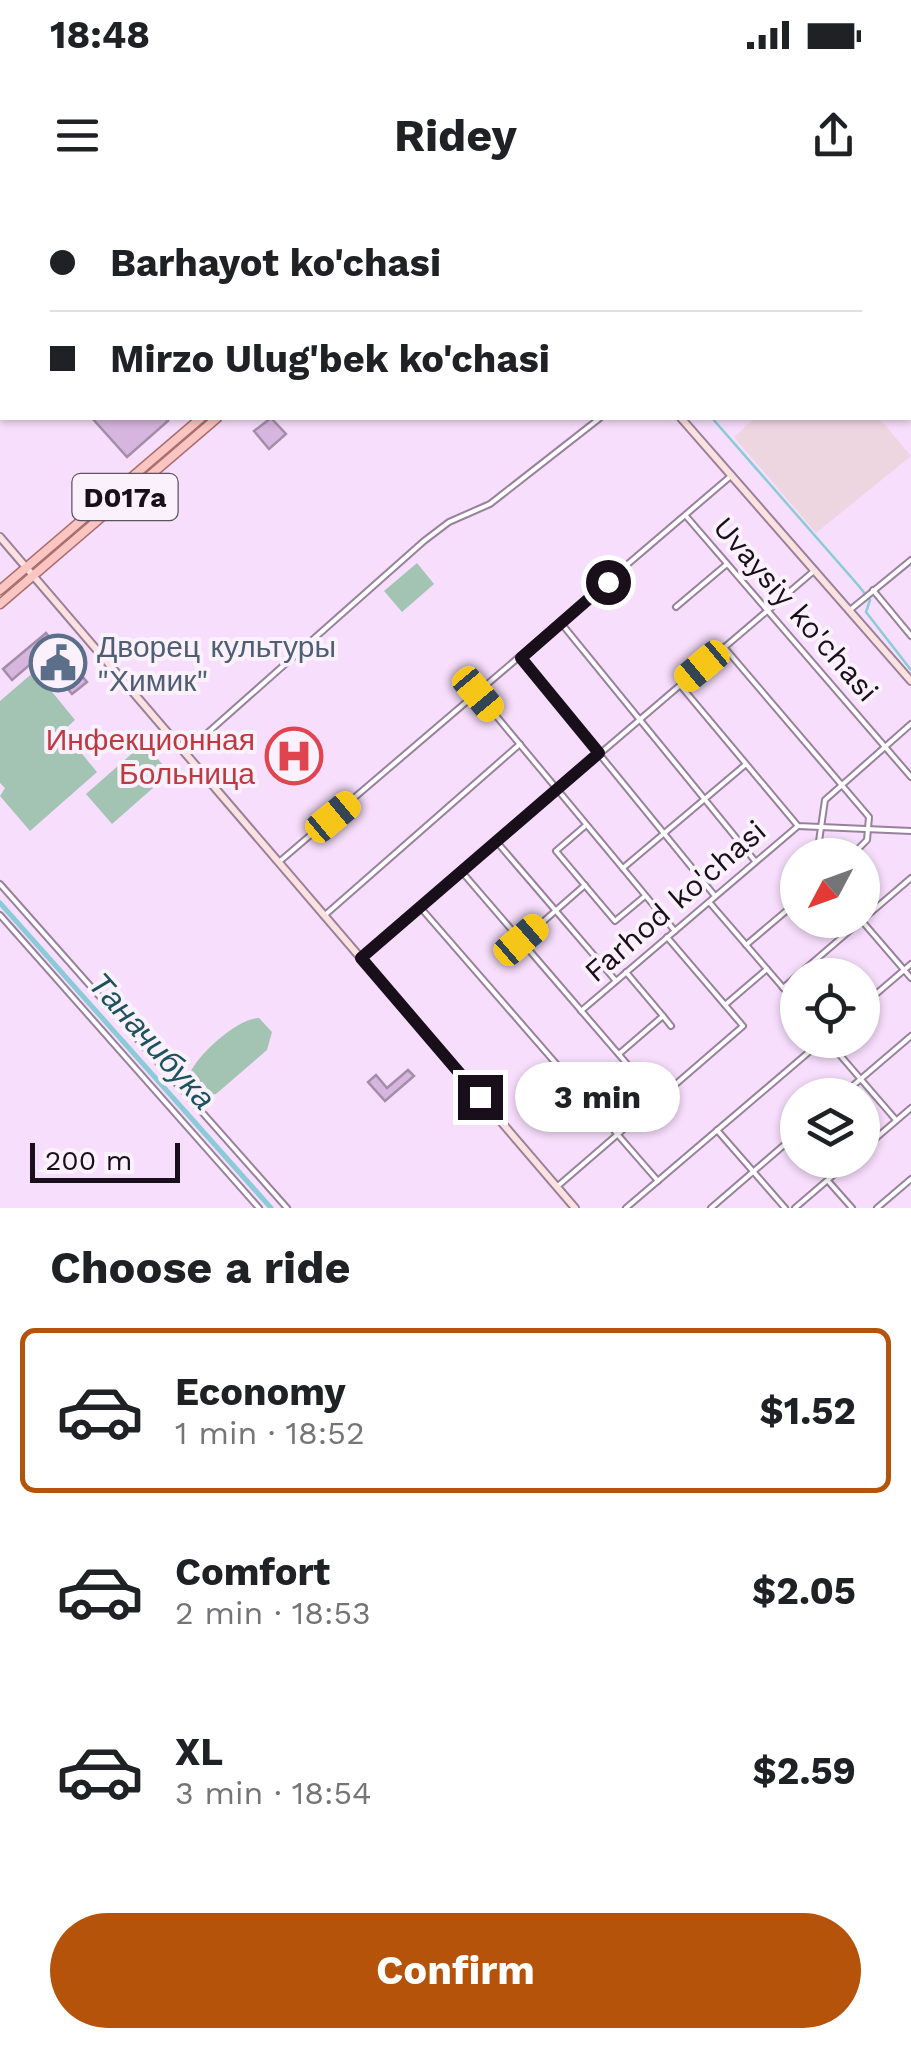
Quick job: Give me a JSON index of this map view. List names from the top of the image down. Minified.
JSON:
{"streets":{"main road":["D017a"],"street":["Uvaysiy ko'chasi","Farhod ko'chasi"]},"water":["Таначибука"],"places":{"public building":["Дворец культуры \"Химик\""],"hospital":["Инфекционная Больница"]},"scale_bar":"200 m","north":"bottom left","page":{"status":"18:48","header":"Ridey","banner":["Barhayot ko'chasi","Mirzo Ulug'bek ko'chasi"],"bubble":"3 min","scale":"200 m","heading":"Choose a ride","list":[{"name":"Economy","note":"1 min · 18:52","value":"$1.52"},{"name":"Comfort","note":"2 min · 18:53","value":"$2.05"},{"name":"XL","note":"3 min · 18:54","value":"$2.59"}],"buttons":"Confirm"}}
